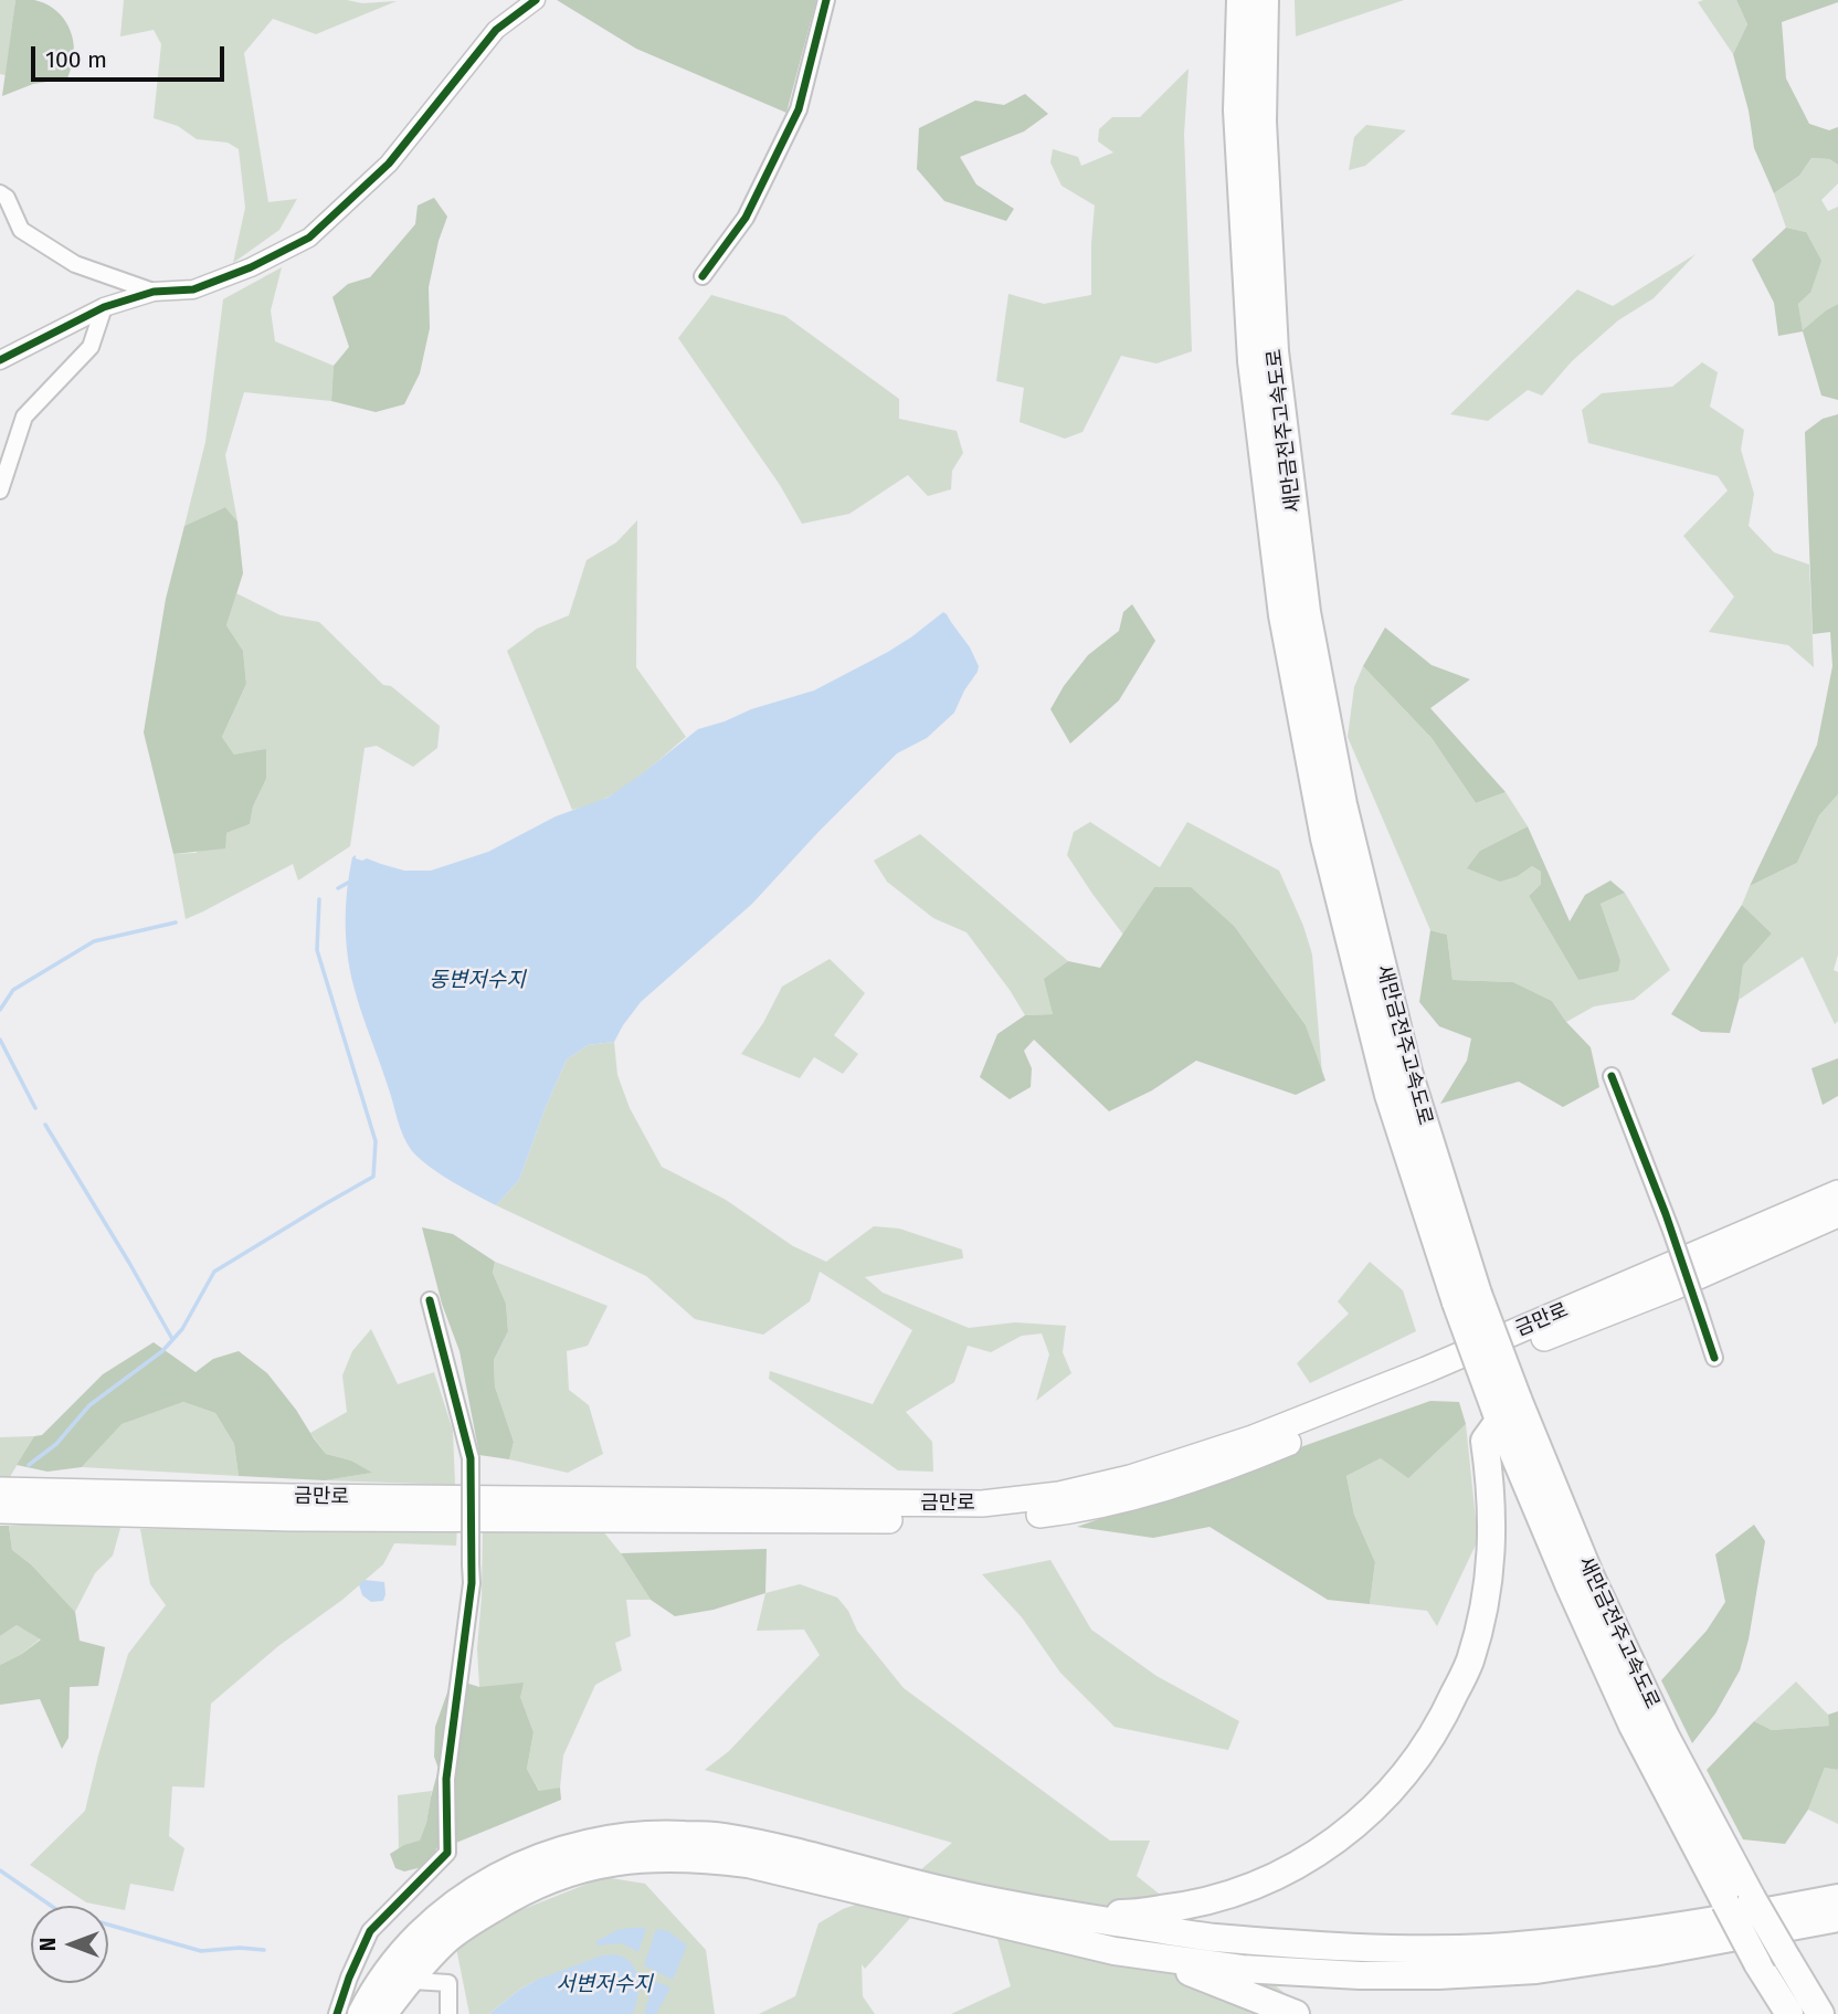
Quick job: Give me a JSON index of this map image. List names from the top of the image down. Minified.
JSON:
{"streets":{"highway":["새만금전주고속도로","금만로"]},"water":["동변저수지","서변저수지"],"scale_bar":"100 m","north":"left"}
